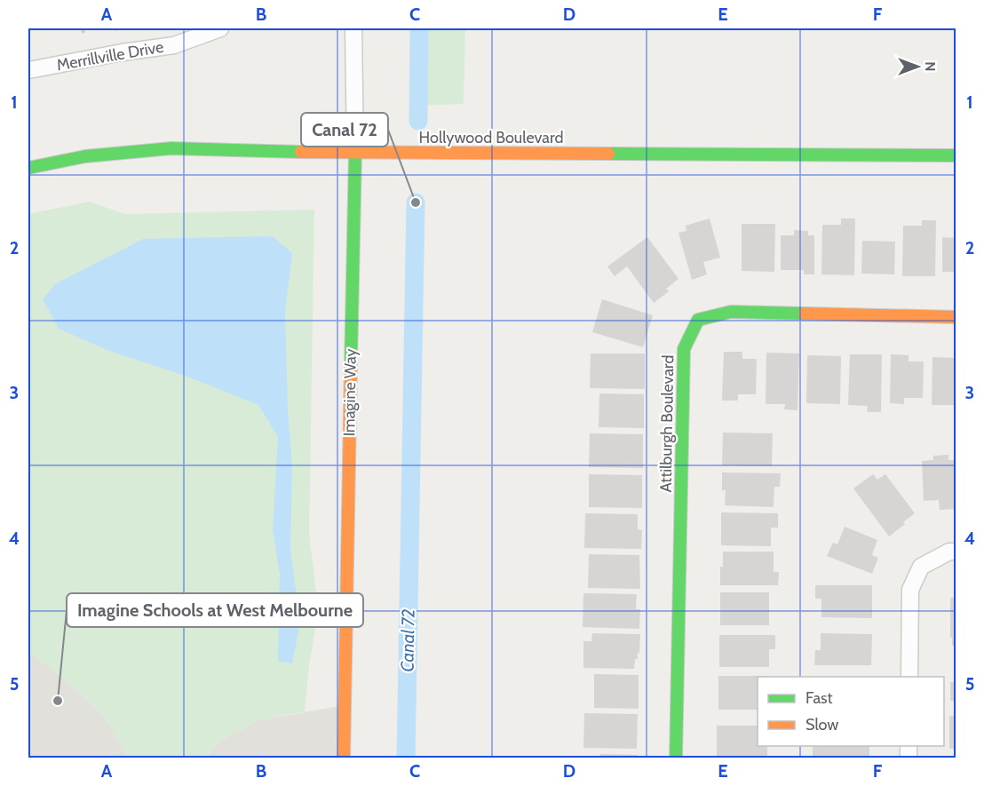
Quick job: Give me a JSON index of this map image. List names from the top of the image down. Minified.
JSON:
{"streets":{"street":["Merrillville Drive","Hollywood Boulevard","Imagine Way","Attilburgh Boulevard"]},"crossings":[["Hollywood Boulevard","Imagine Way"]],"water":["Canal 72"],"places":["Canal 72","Imagine Schools at West Melbourne"],"legend":["Fast","Slow"],"north":"right","grid":{"columns":["A","B","C","D","E","F"],"rows":["1","2","3","4","5"]}}
